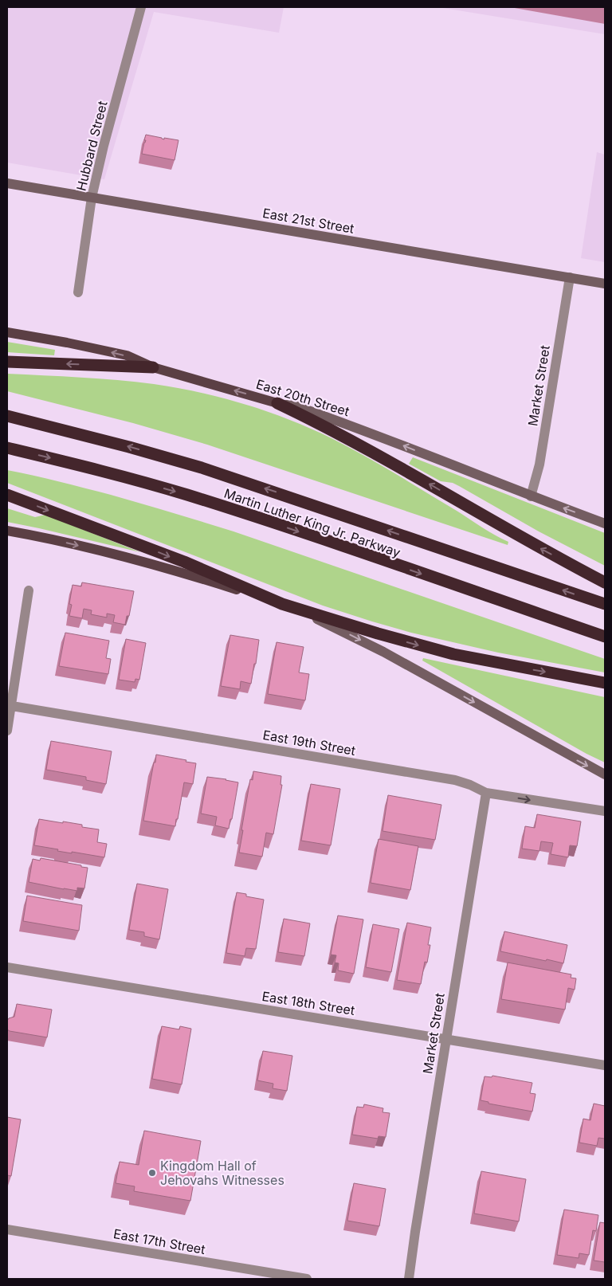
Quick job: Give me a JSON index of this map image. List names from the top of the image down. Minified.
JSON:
{"streets":{"highway":["Martin Luther King Jr. Parkway"],"main road":["East 20th Street"],"street":["Hubbard Street","East 21st Street","Market Street","East 19th Street","East 18th Street","East 17th Street"]},"crossings":[["Hubbard Street","East 21st Street"],["East 21st Street","Market Street"],["Market Street","East 20th Street"],["Market Street","East 19th Street"],["Market Street","East 18th Street"]],"one_way":["East 20th Street"],"places":["Kingdom Hall of Jehovahs Witnesses"]}
